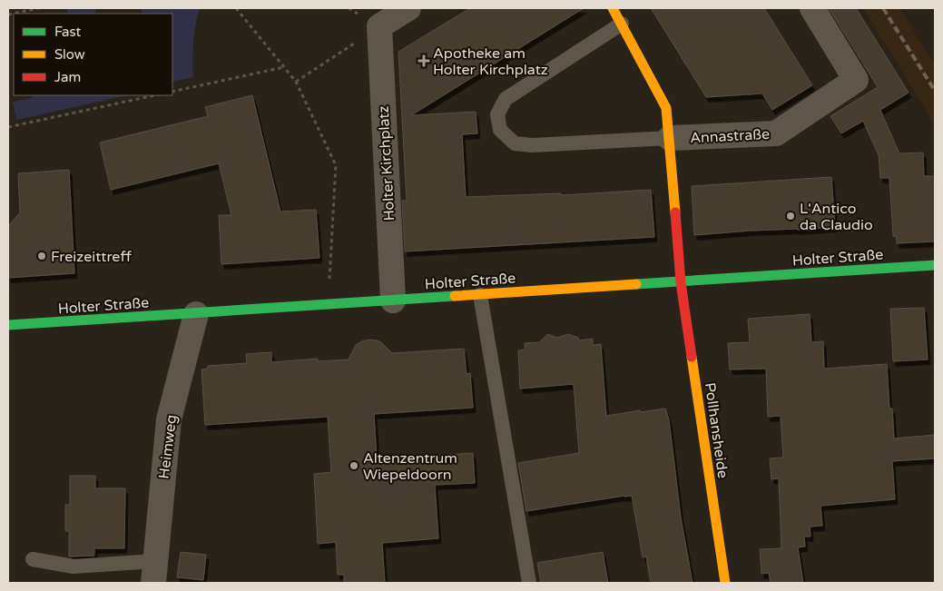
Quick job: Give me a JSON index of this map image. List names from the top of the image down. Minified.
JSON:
{"streets":{"street":["Annastraße","Holter Kirchplatz","Holter Straße","Pollhansheide","Heimweg"]},"crossings":[["Annastraße","Holter Straße"],["Annastraße","Pollhansheide"],["Holter Kirchplatz","Holter Straße"],["Holter Straße","Pollhansheide"],["Holter Straße","Heimweg"]],"places":{"health":["Apotheke am Holter Kirchplatz"],"other":["L'Antico da Claudio","Freizeittreff","Altenzentrum Wiepeldoorn"]},"legend":["Fast","Slow","Jam"]}
